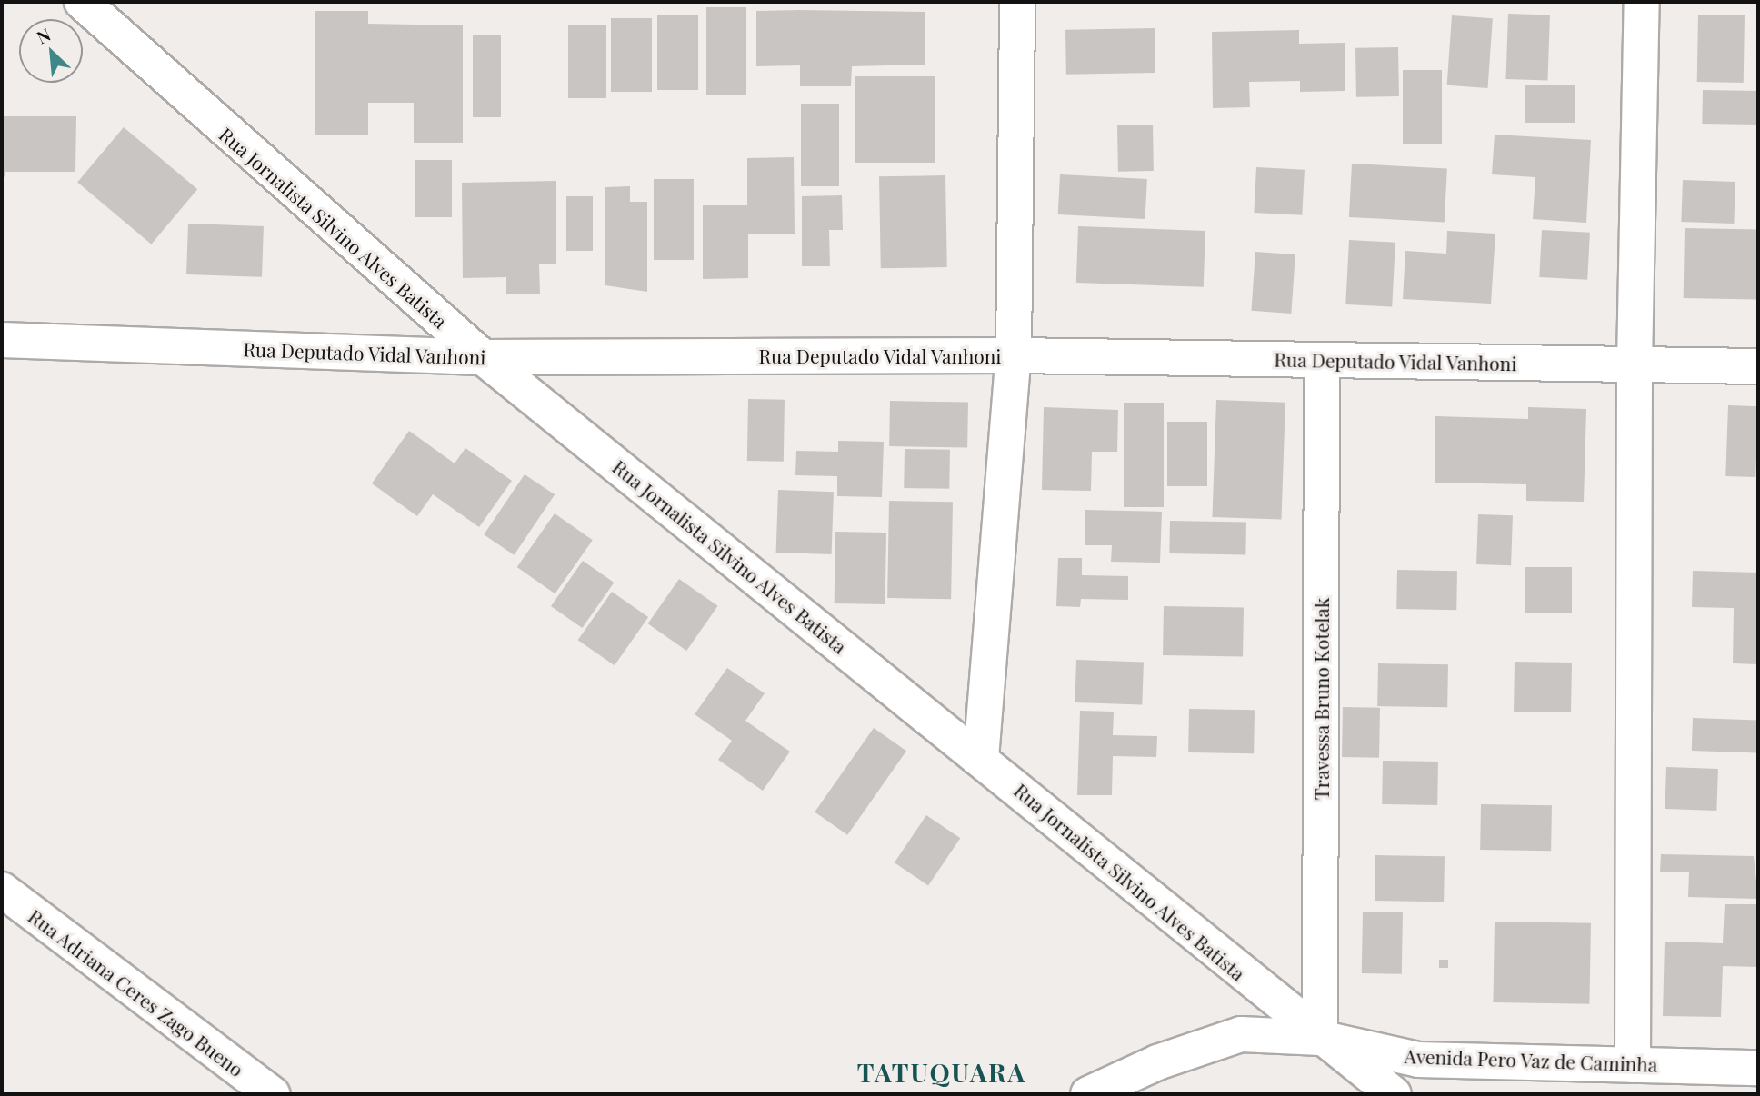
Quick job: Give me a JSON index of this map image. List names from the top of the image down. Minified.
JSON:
{"streets":{"street":["Rua Jornalista Silvino Alves Batista","Rua Deputado Vidal Vanhoni","Travessa Bruno Kotelak","Rua Adriana Ceres Zago Bueno","Avenida Pero Vaz de Caminha"]},"crossings":[["Rua Jornalista Silvino Alves Batista","Rua Deputado Vidal Vanhoni"],["Rua Jornalista Silvino Alves Batista","Travessa Bruno Kotelak"],["Rua Jornalista Silvino Alves Batista","Avenida Pero Vaz de Caminha"],["Rua Deputado Vidal Vanhoni","Travessa Bruno Kotelak"],["Travessa Bruno Kotelak","Avenida Pero Vaz de Caminha"]],"districts":["TATUQUARA"],"north":"top left"}
